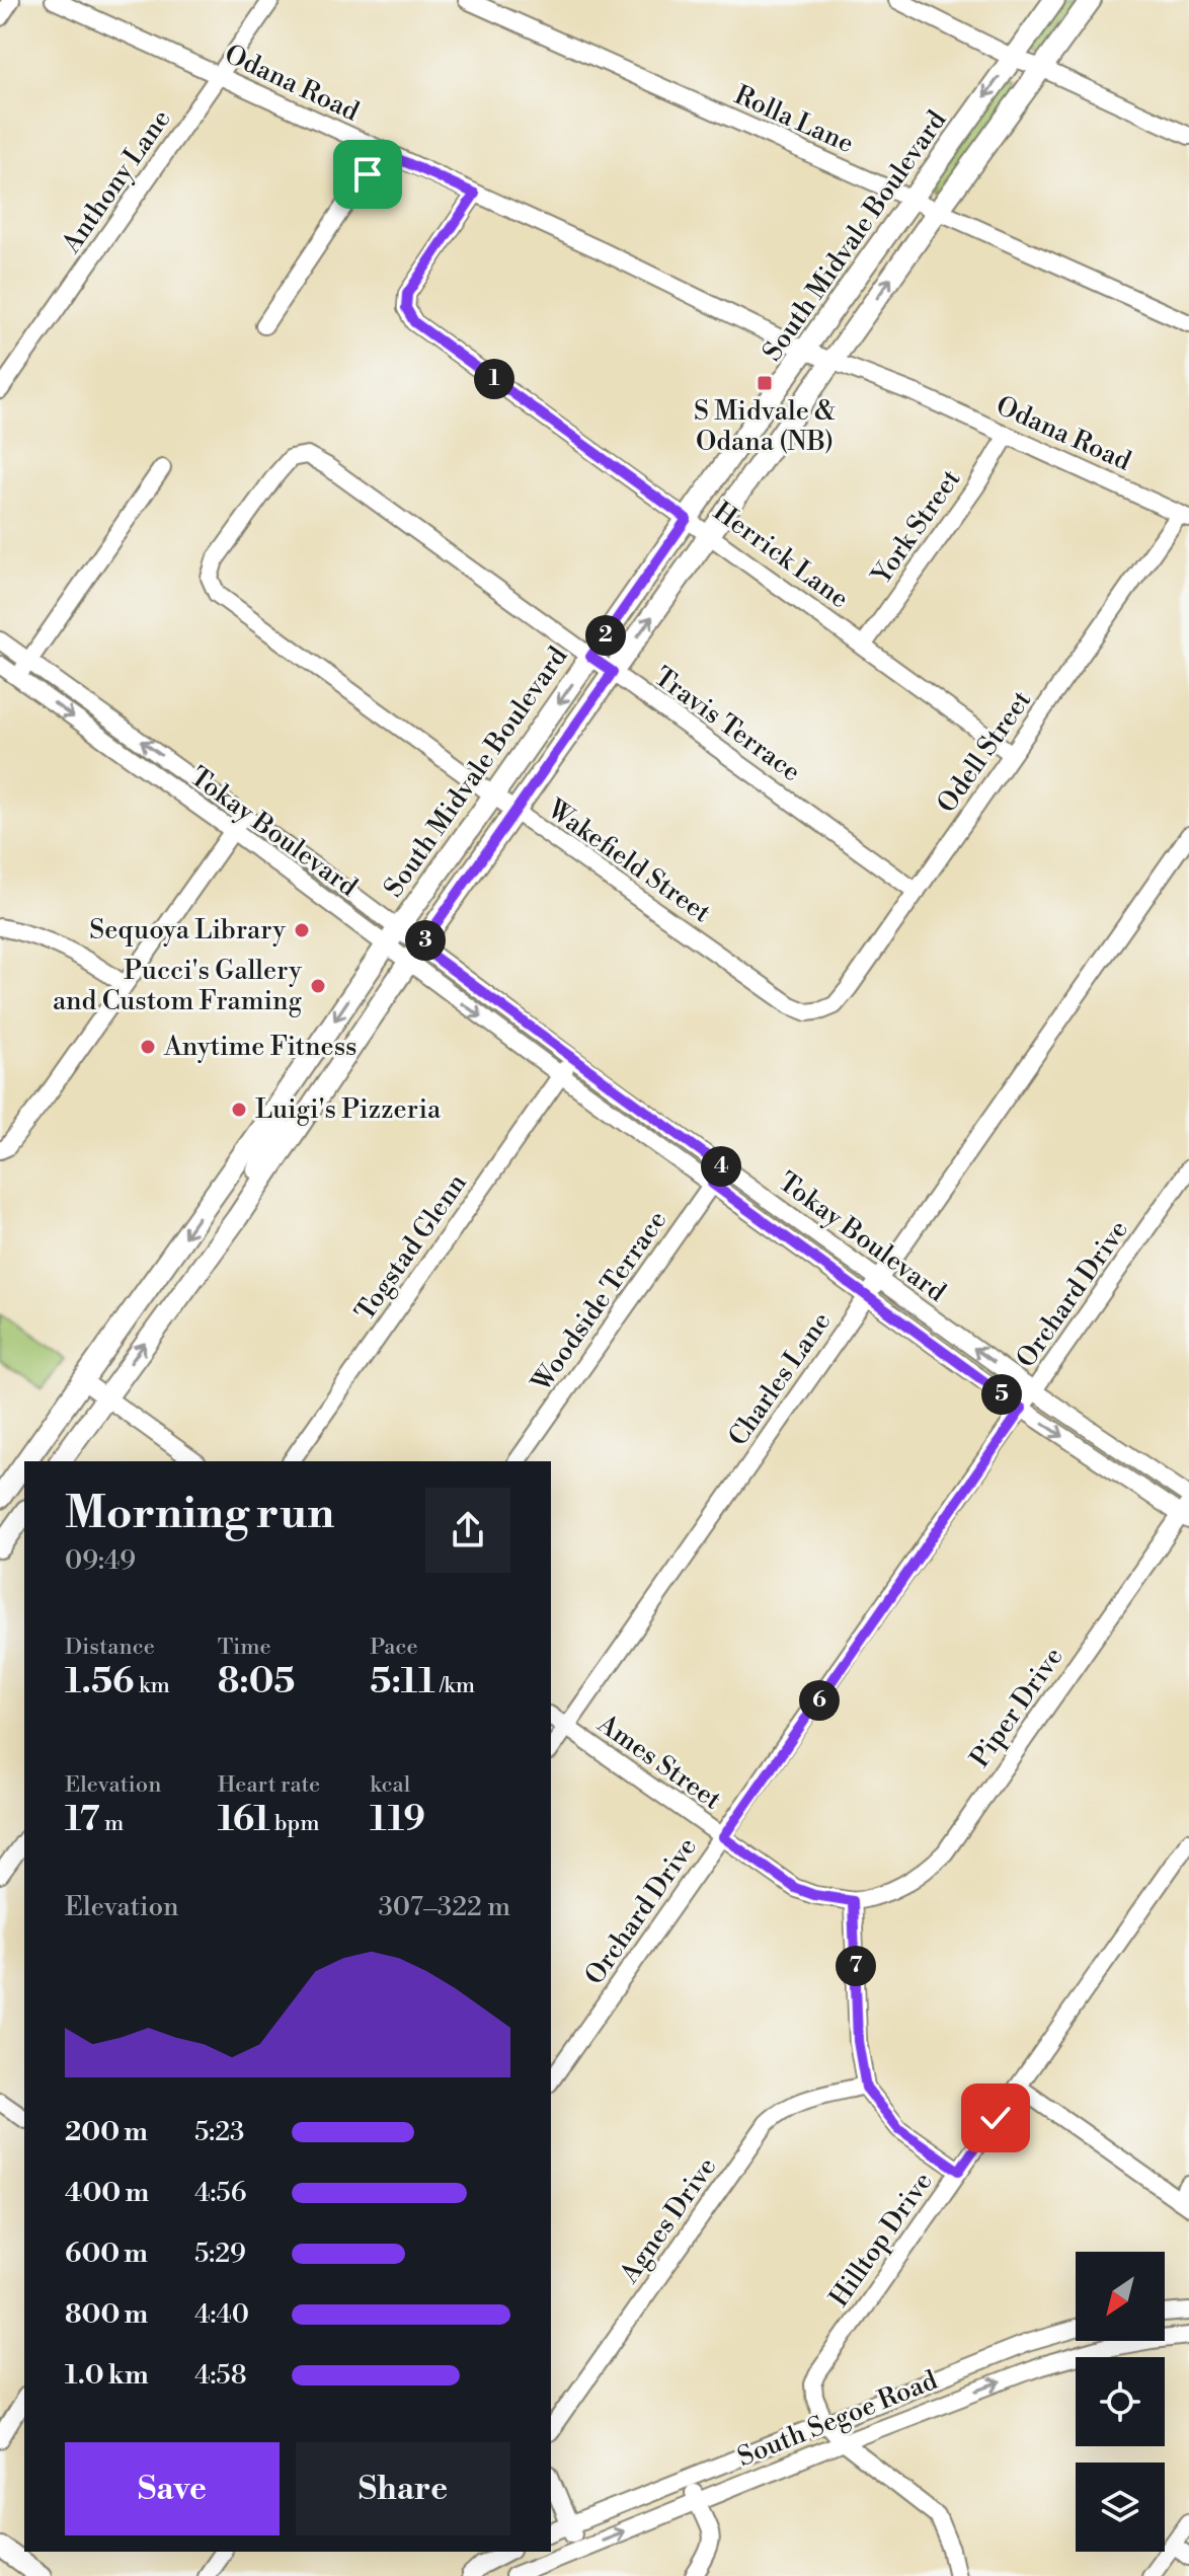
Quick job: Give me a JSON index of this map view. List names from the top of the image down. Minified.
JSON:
{"streets":{"main road":["South Midvale Boulevard"],"street":["Odana Road","Rolla Lane","Anthony Lane","York Street","Herrick Lane","Travis Terrace","Odell Street","Tokay Boulevard","Wakefield Street","Togstad Glenn","Orchard Drive","Woodside Terrace","Charles Lane","Piper Drive","Ames Street","Agnes Drive","Hilltop Drive","South Segoe Road"]},"crossings":[["Odana Road","Anthony Lane"],["Odana Road","South Midvale Boulevard"],["Odana Road","York Street"],["Odana Road","Herrick Lane"],["Odana Road","Odell Street"],["Rolla Lane","South Midvale Boulevard"],["South Midvale Boulevard","Herrick Lane"],["South Midvale Boulevard","Travis Terrace"],["South Midvale Boulevard","Tokay Boulevard"],["South Midvale Boulevard","Wakefield Street"],["York Street","Herrick Lane"],["Herrick Lane","Odell Street"],["Travis Terrace","Odell Street"],["Travis Terrace","Wakefield Street"],["Odell Street","Wakefield Street"],["Tokay Boulevard","Togstad Glenn"],["Tokay Boulevard","Orchard Drive"],["Tokay Boulevard","Woodside Terrace"],["Tokay Boulevard","Charles Lane"],["Tokay Boulevard","Piper Drive"],["Orchard Drive","Ames Street"],["Charles Lane","Ames Street"],["Piper Drive","Ames Street"],["Hilltop Drive","South Segoe Road"]],"places":{"transit":["S Midvale & Odana (NB)"],"other":["Sequoya Library","Pucci's Gallery and Custom Framing","Anytime Fitness","Luigi's Pizzeria"]},"north":"bottom left","page":{"pins":["1","2","3","4","5","6","7"],"heading":["Morning run","09:49"],"stats":[["Distance","1.56 km"],["Time","8:05"],["Pace","5:11 /km"],["Elevation","17 m"],["Heart rate","161 bpm"],["kcal","119"]],"chart":["Elevation","307–322 m"],"list":[{"name":"200 m","note":"5:23"},{"name":"400 m","note":"4:56"},{"name":"600 m","note":"5:29"},{"name":"800 m","note":"4:40"},{"name":"1.0 km","note":"4:58"}],"buttons":["Save","Share"]}}
